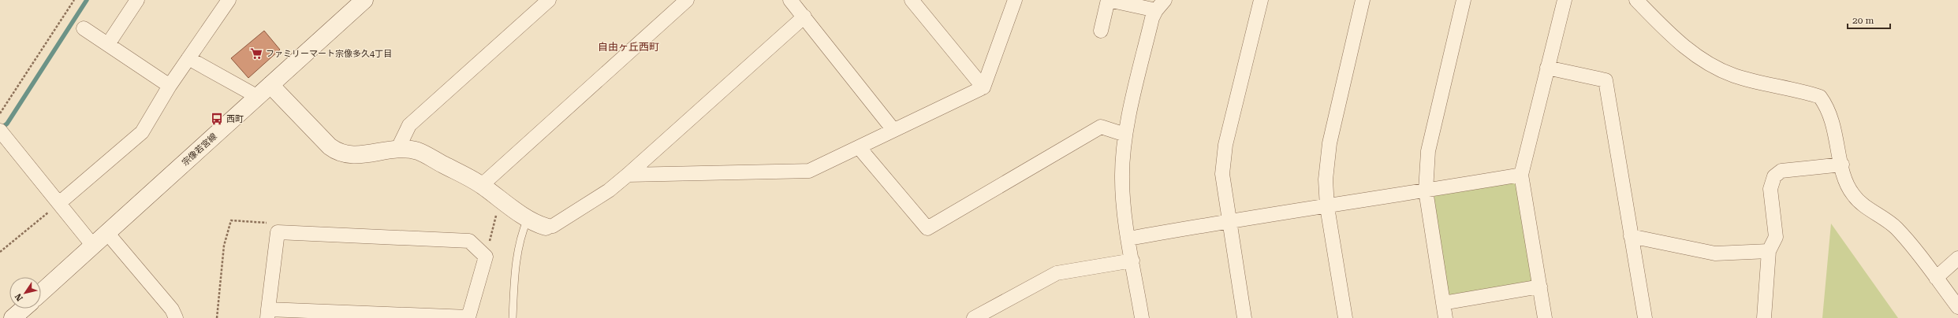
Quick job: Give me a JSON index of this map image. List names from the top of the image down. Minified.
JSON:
{"streets":{"main road":["宗像若宮線"]},"districts":["自由ヶ丘西町"],"places":{"supermarket":["ファミリーマート宗像多久4丁目"],"bus stop":["西町"]},"scale_bar":"20 m","north":"bottom left"}
